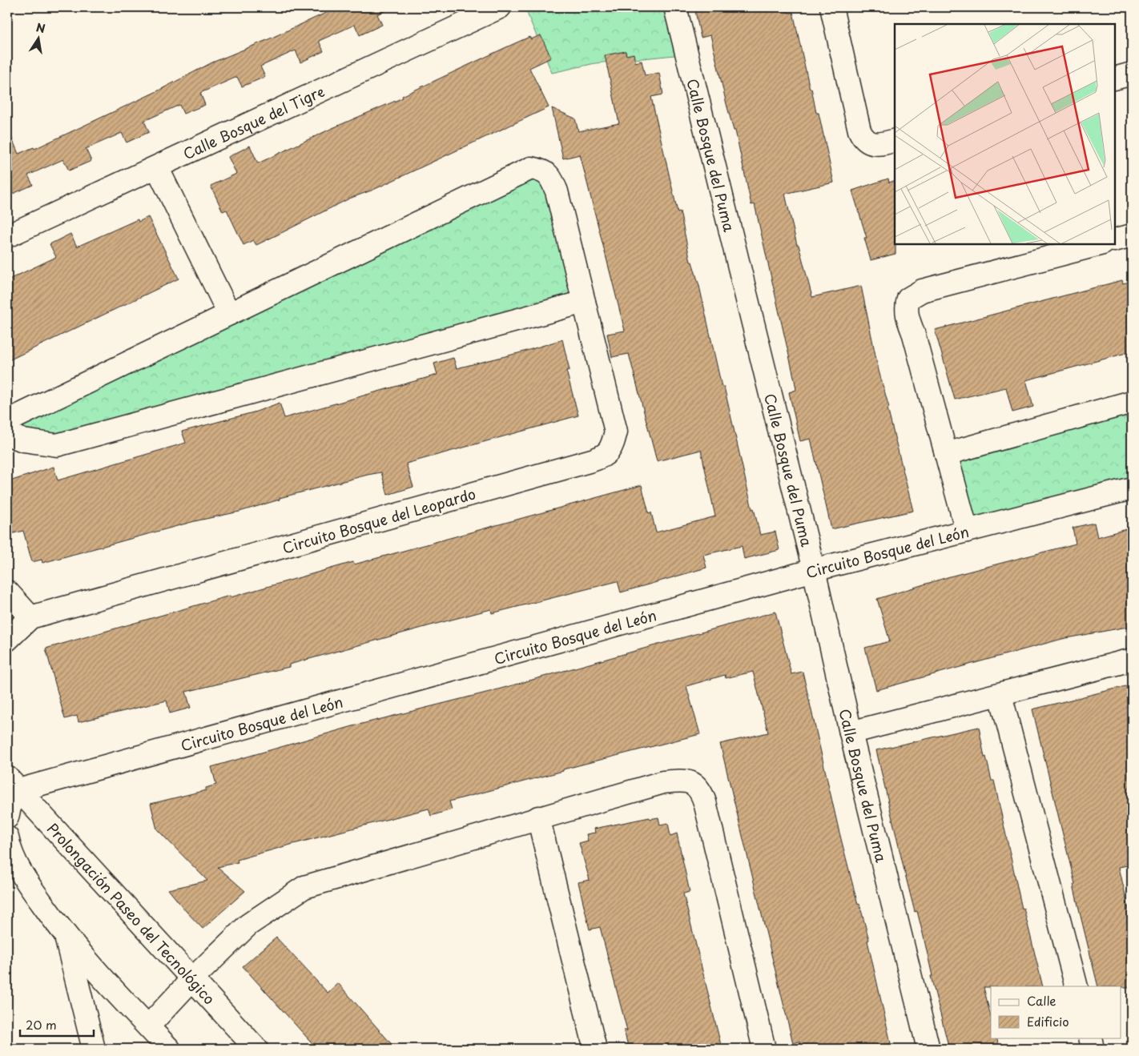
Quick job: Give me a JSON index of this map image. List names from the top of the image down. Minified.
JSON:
{"streets":{"street":["Calle Bosque del Tigre","Calle Bosque del Puma","Circuito Bosque del Leopardo","Circuito Bosque del León","Prolongación Paseo del Tecnológico"]},"crossings":[["Calle Bosque del Puma","Circuito Bosque del León"],["Circuito Bosque del León","Prolongación Paseo del Tecnológico"]],"legend":["Calle","Edificio"],"scale_bar":"20 m","north":"top"}
